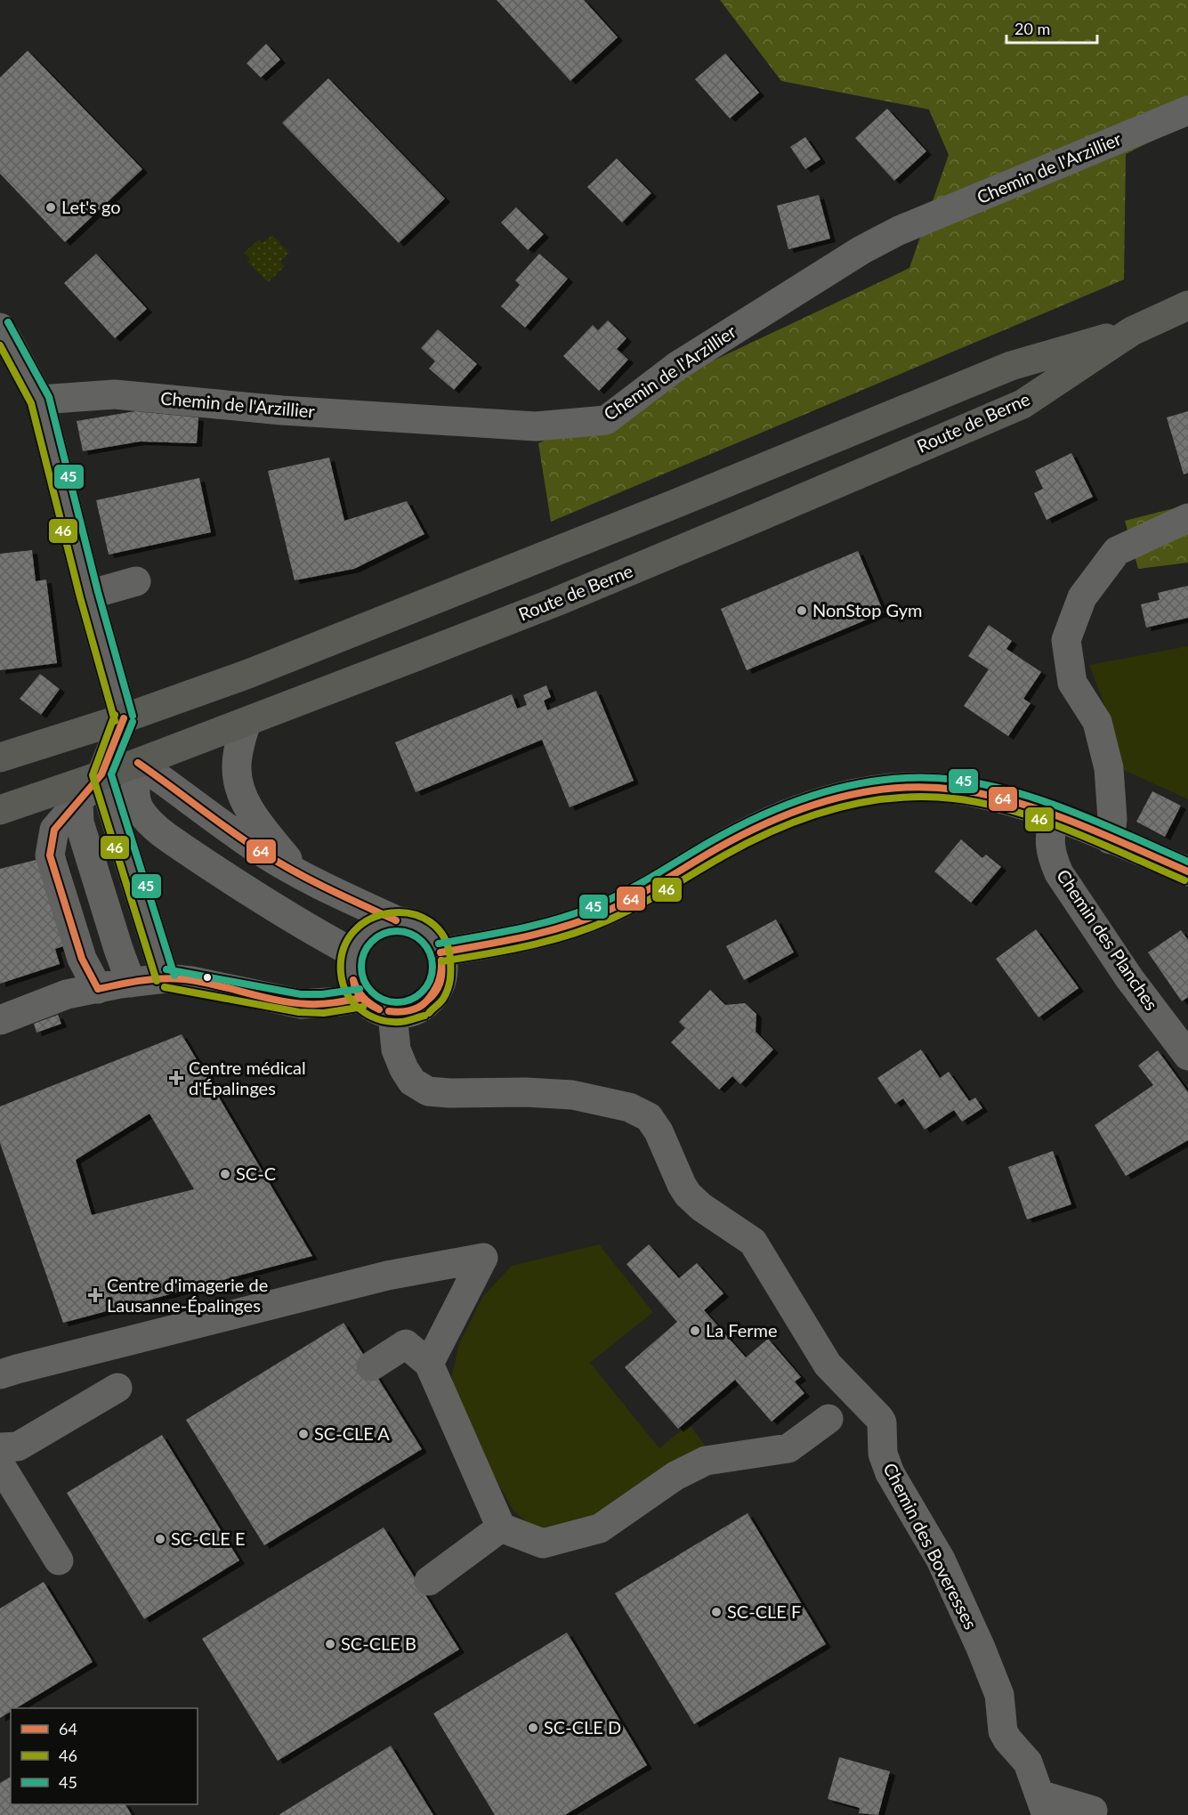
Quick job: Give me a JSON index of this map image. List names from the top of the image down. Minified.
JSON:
{"streets":{"main road":["Route de Berne"],"street":["Chemin de l'Arzillier","Chemin des Planches","Chemin des Boveresses"]},"places":{"other":["Let's go","NonStop Gym","SC-C","La Ferme","SC-CLE A","SC-CLE E","SC-CLE F","SC-CLE B","SC-CLE D"],"health":["Centre médical d'Épalinges","Centre d'imagerie de Lausanne-Épalinges"]},"lines":["transit line 45","transit line 46","transit line 64"],"legend":["64","46","45"],"scale_bar":"20 m"}
